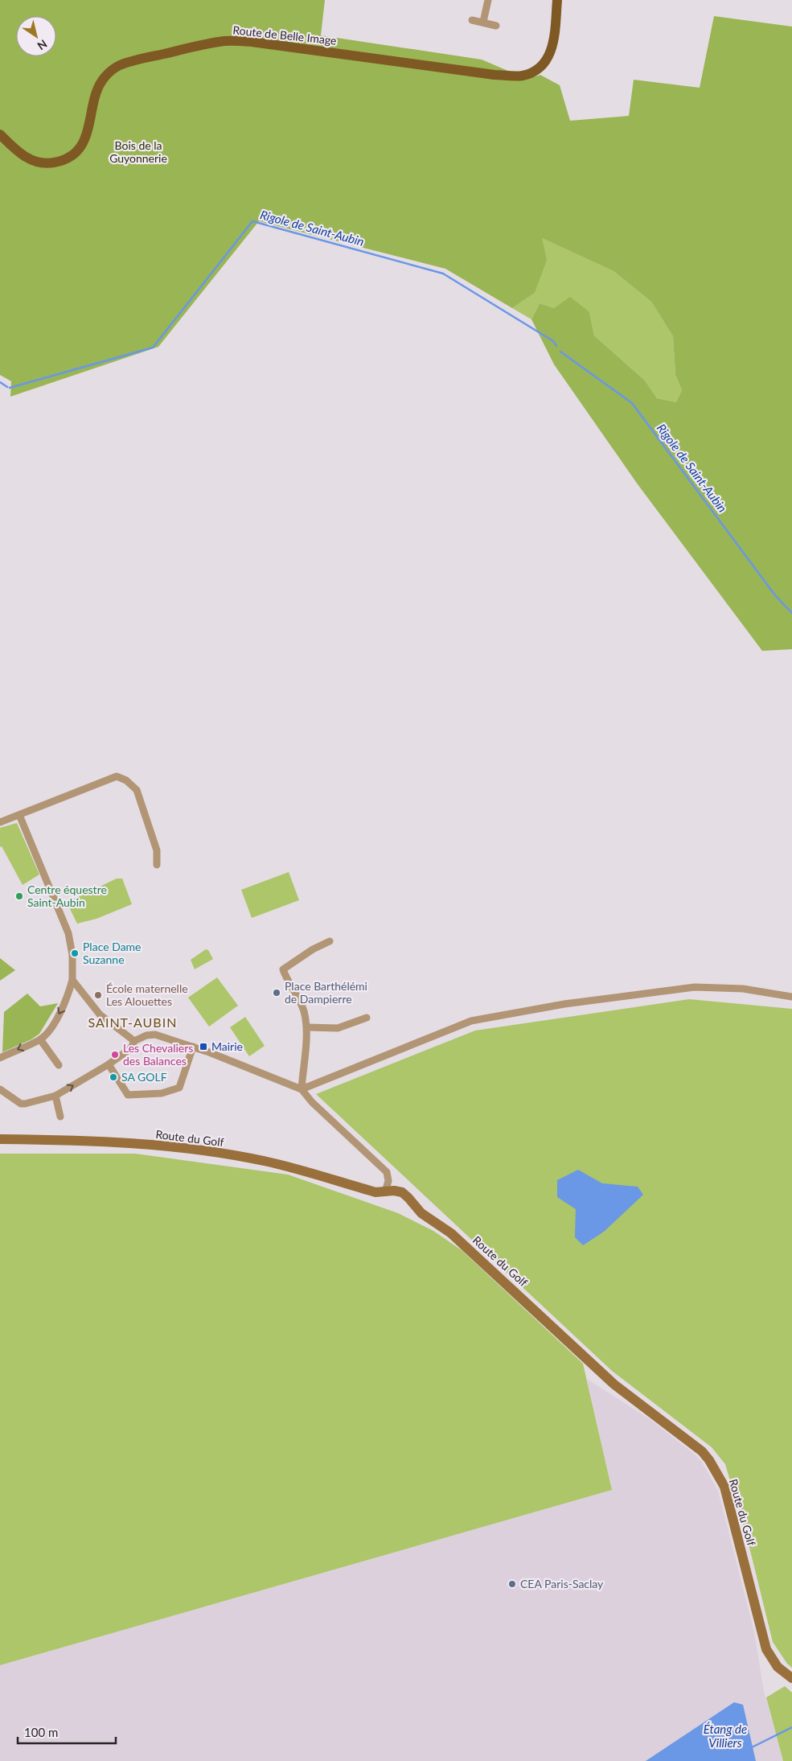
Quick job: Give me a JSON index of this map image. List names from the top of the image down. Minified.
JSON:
{"streets":{"main road":["Route de Belle Image"],"street":["Route du Golf"]},"districts":["SAINT-AUBIN"],"water":["Rigole de Saint-Aubin","Étang de Villiers"],"parks":["Bois de la Guyonnerie"],"places":{"other":["Centre équestre Saint-Aubin","Place Dame Suzanne","Place Barthélémi de Dampierre","École maternelle Les Alouettes","Les Chevaliers des Balances","SA GOLF","CEA Paris-Saclay"],"transit":["Mairie"]},"scale_bar":"100 m","north":"bottom right"}
